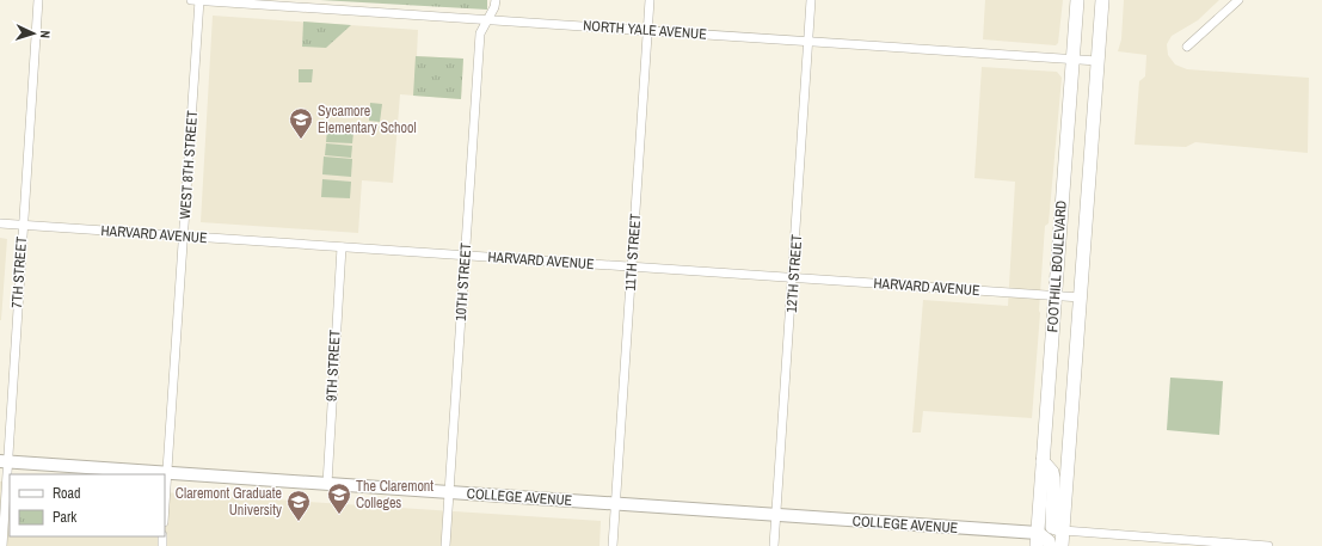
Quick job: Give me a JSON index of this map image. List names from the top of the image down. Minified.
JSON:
{"streets":{"main road":["FOOTHILL BOULEVARD"],"street":["NORTH YALE AVENUE","WEST 8TH STREET","HARVARD AVENUE","11TH STREET","7TH STREET","12TH STREET","10TH STREET","9TH STREET","COLLEGE AVENUE"]},"crossings":[["NORTH YALE AVENUE","WEST 8TH STREET"],["NORTH YALE AVENUE","11TH STREET"],["NORTH YALE AVENUE","FOOTHILL BOULEVARD"],["NORTH YALE AVENUE","12TH STREET"],["NORTH YALE AVENUE","10TH STREET"],["WEST 8TH STREET","HARVARD AVENUE"],["WEST 8TH STREET","COLLEGE AVENUE"],["HARVARD AVENUE","11TH STREET"],["HARVARD AVENUE","FOOTHILL BOULEVARD"],["HARVARD AVENUE","7TH STREET"],["HARVARD AVENUE","12TH STREET"],["HARVARD AVENUE","10TH STREET"],["HARVARD AVENUE","9TH STREET"],["11TH STREET","COLLEGE AVENUE"],["FOOTHILL BOULEVARD","COLLEGE AVENUE"],["7TH STREET","COLLEGE AVENUE"],["12TH STREET","COLLEGE AVENUE"],["10TH STREET","COLLEGE AVENUE"],["9TH STREET","COLLEGE AVENUE"]],"places":{"school or university":["Sycamore Elementary School","The Claremont Colleges","Claremont Graduate University"]},"legend":["Road","Park"],"north":"right"}
